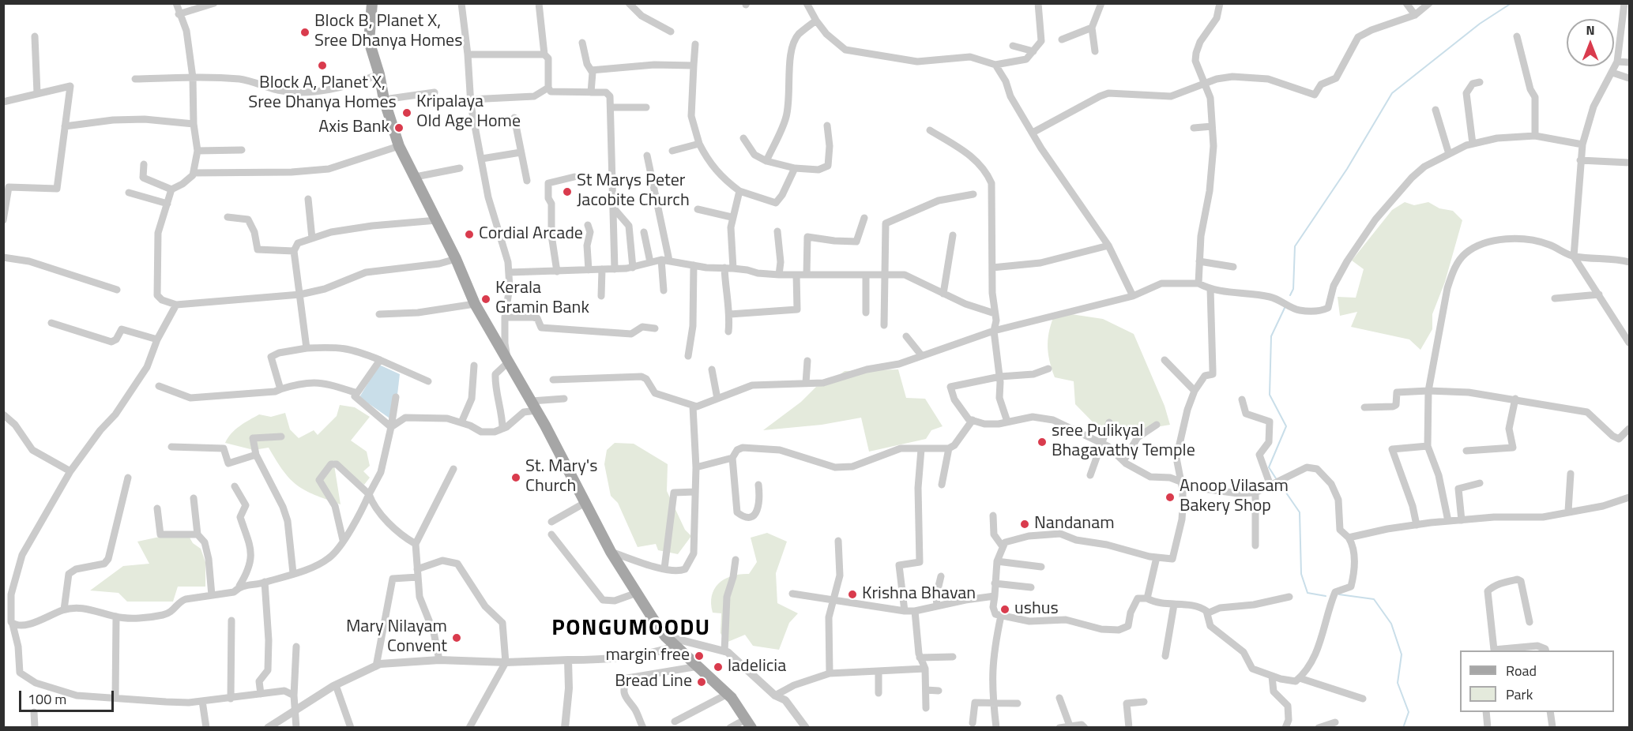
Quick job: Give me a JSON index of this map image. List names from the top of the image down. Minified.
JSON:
{"districts":["PONGUMOODU"],"places":["Block B, Planet X, Sree Dhanya Homes","Block A, Planet X, Sree Dhanya Homes","Kripalaya Old Age Home","Axis Bank","St Marys Peter Jacobite Church","Cordial Arcade","Kerala Gramin Bank","sree Pulikyal Bhagavathy Temple","St. Mary's Church","Anoop Vilasam Bakery Shop","Nandanam","Krishna Bhavan","ushus","Mary Nilayam Convent","margin free","ladelicia","Bread Line"],"legend":["Road","Park"],"scale_bar":"100 m","north":"top"}
